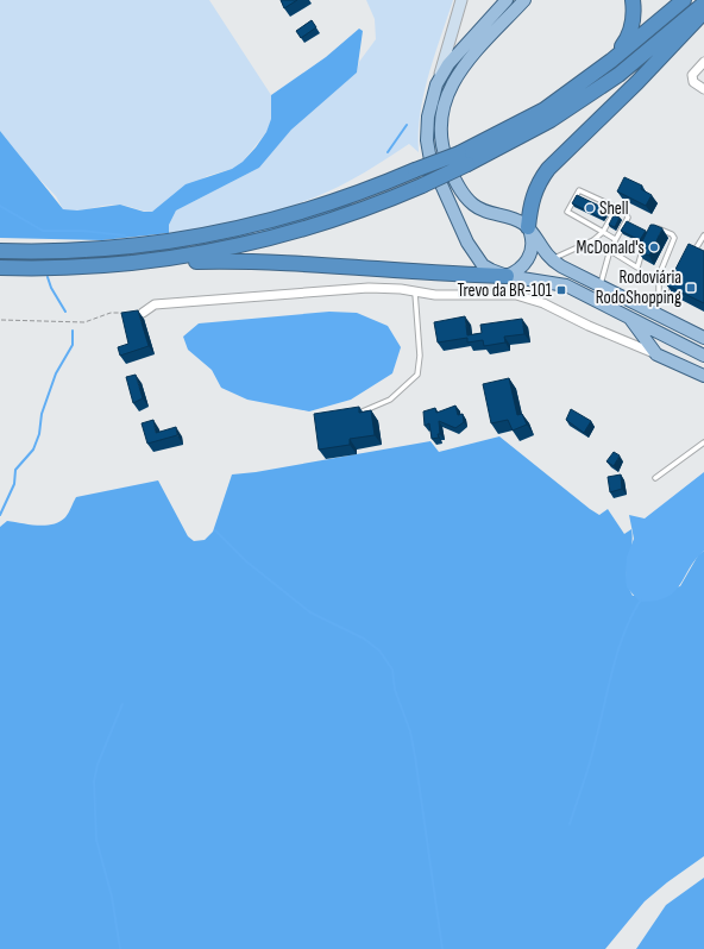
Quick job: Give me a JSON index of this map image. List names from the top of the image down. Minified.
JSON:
{"places":{"other":["Shell","McDonald's"],"transit":["Rodoviária RodoShopping","Trevo da BR-101"]}}
